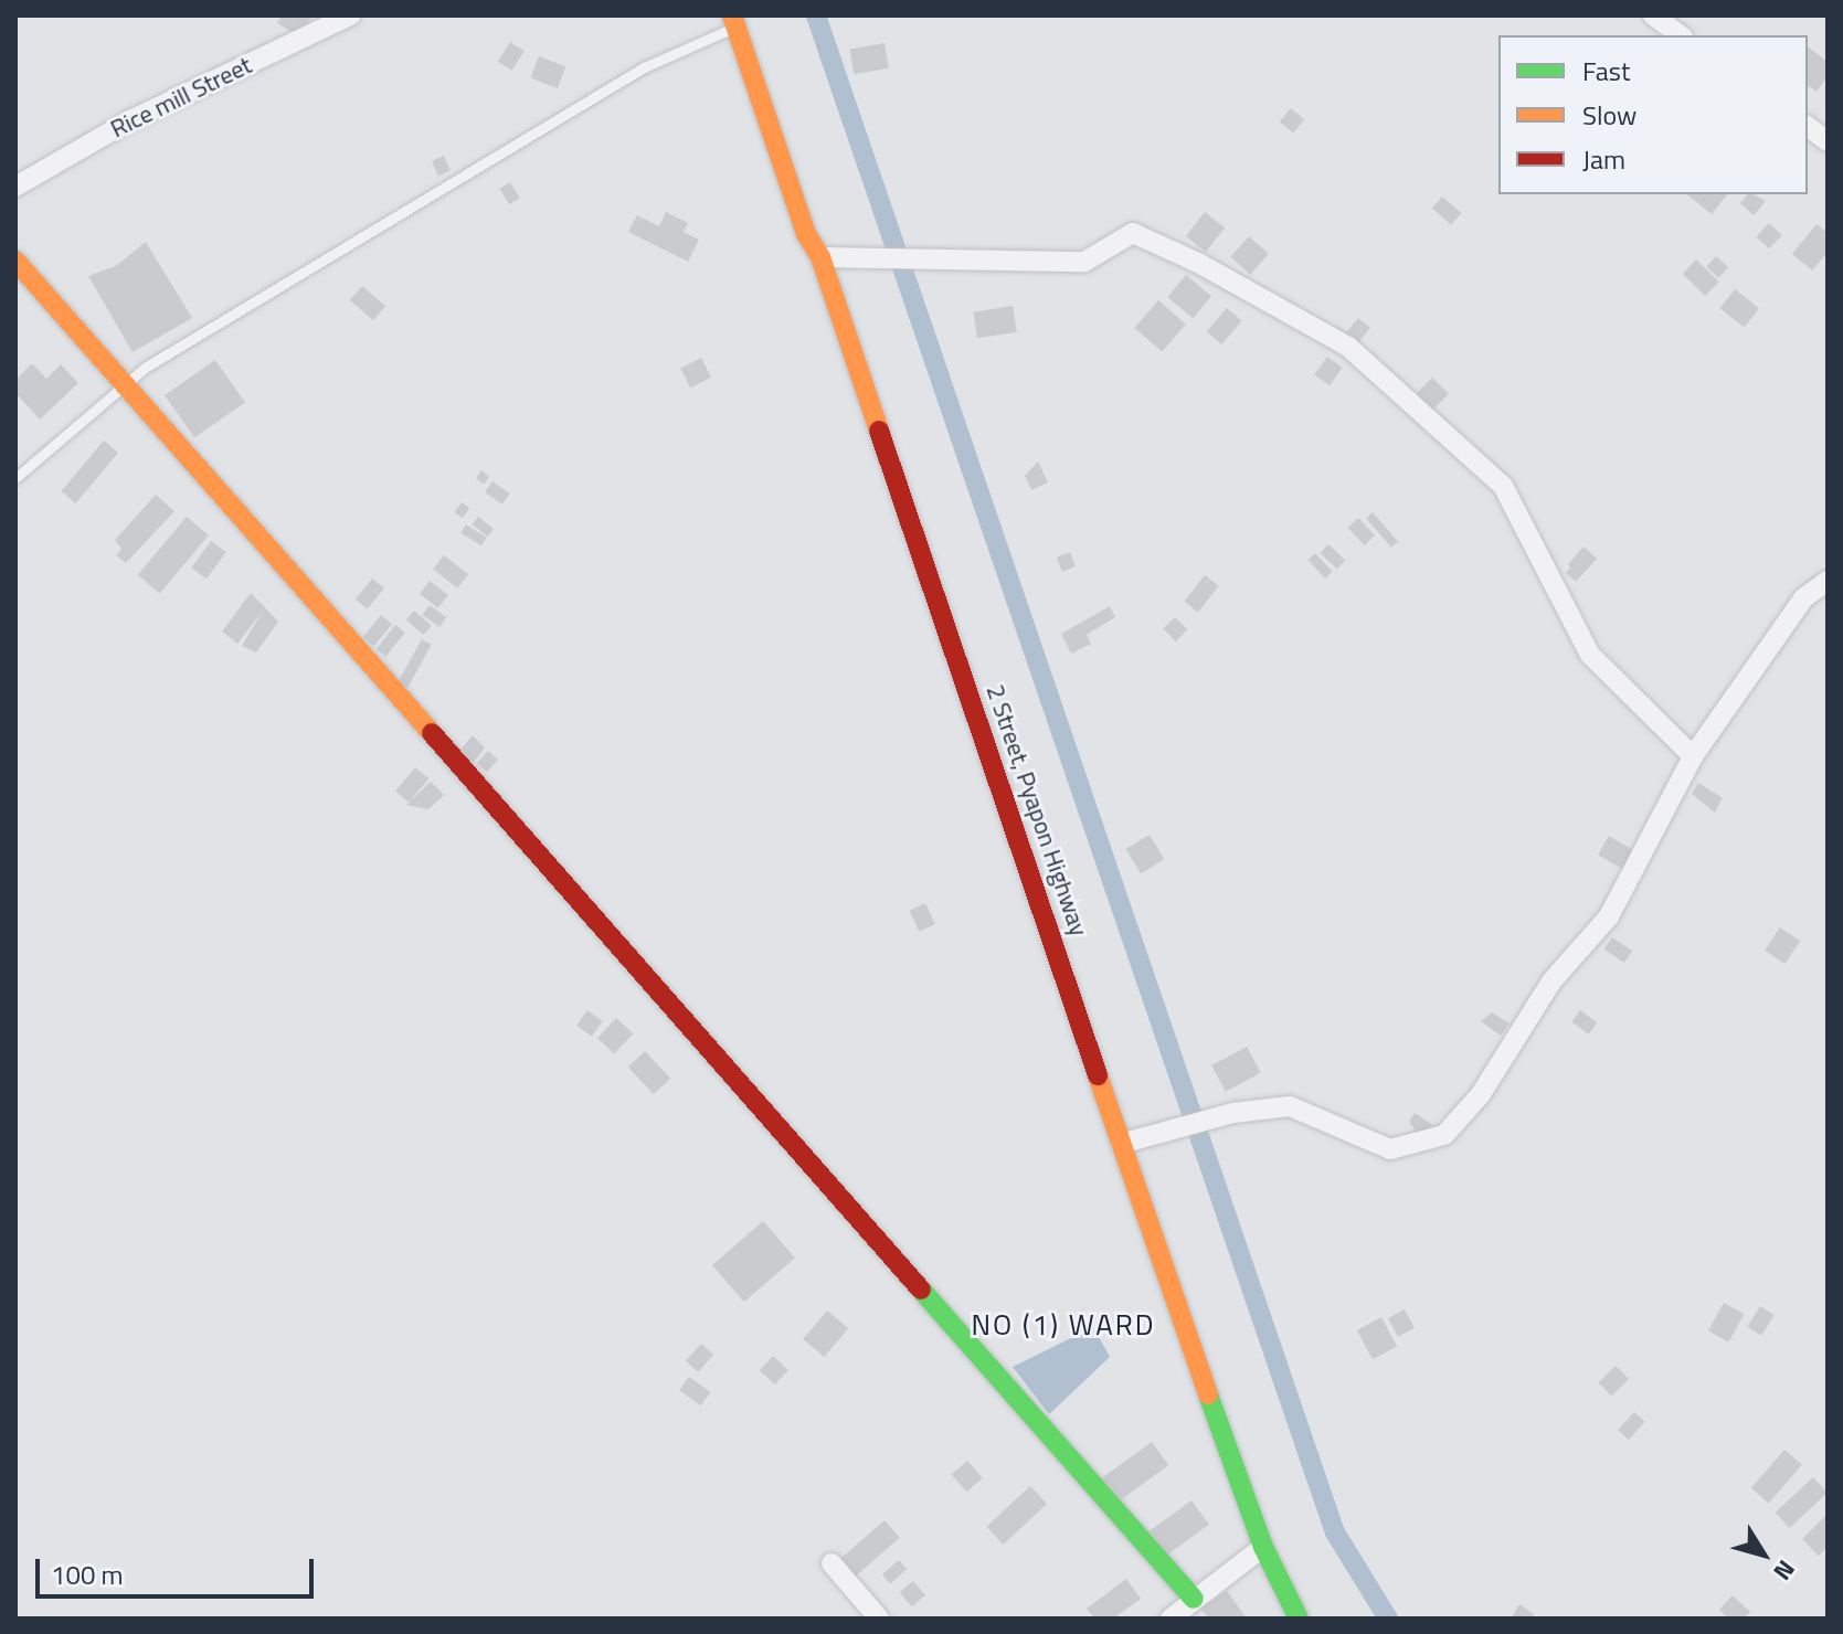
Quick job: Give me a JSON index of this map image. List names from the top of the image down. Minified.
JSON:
{"streets":{"street":["Rice mill Street","2 Street, Pyapon Highway"]},"districts":["NO (1) WARD"],"legend":["Fast","Slow","Jam"],"scale_bar":"100 m","north":"bottom right"}
